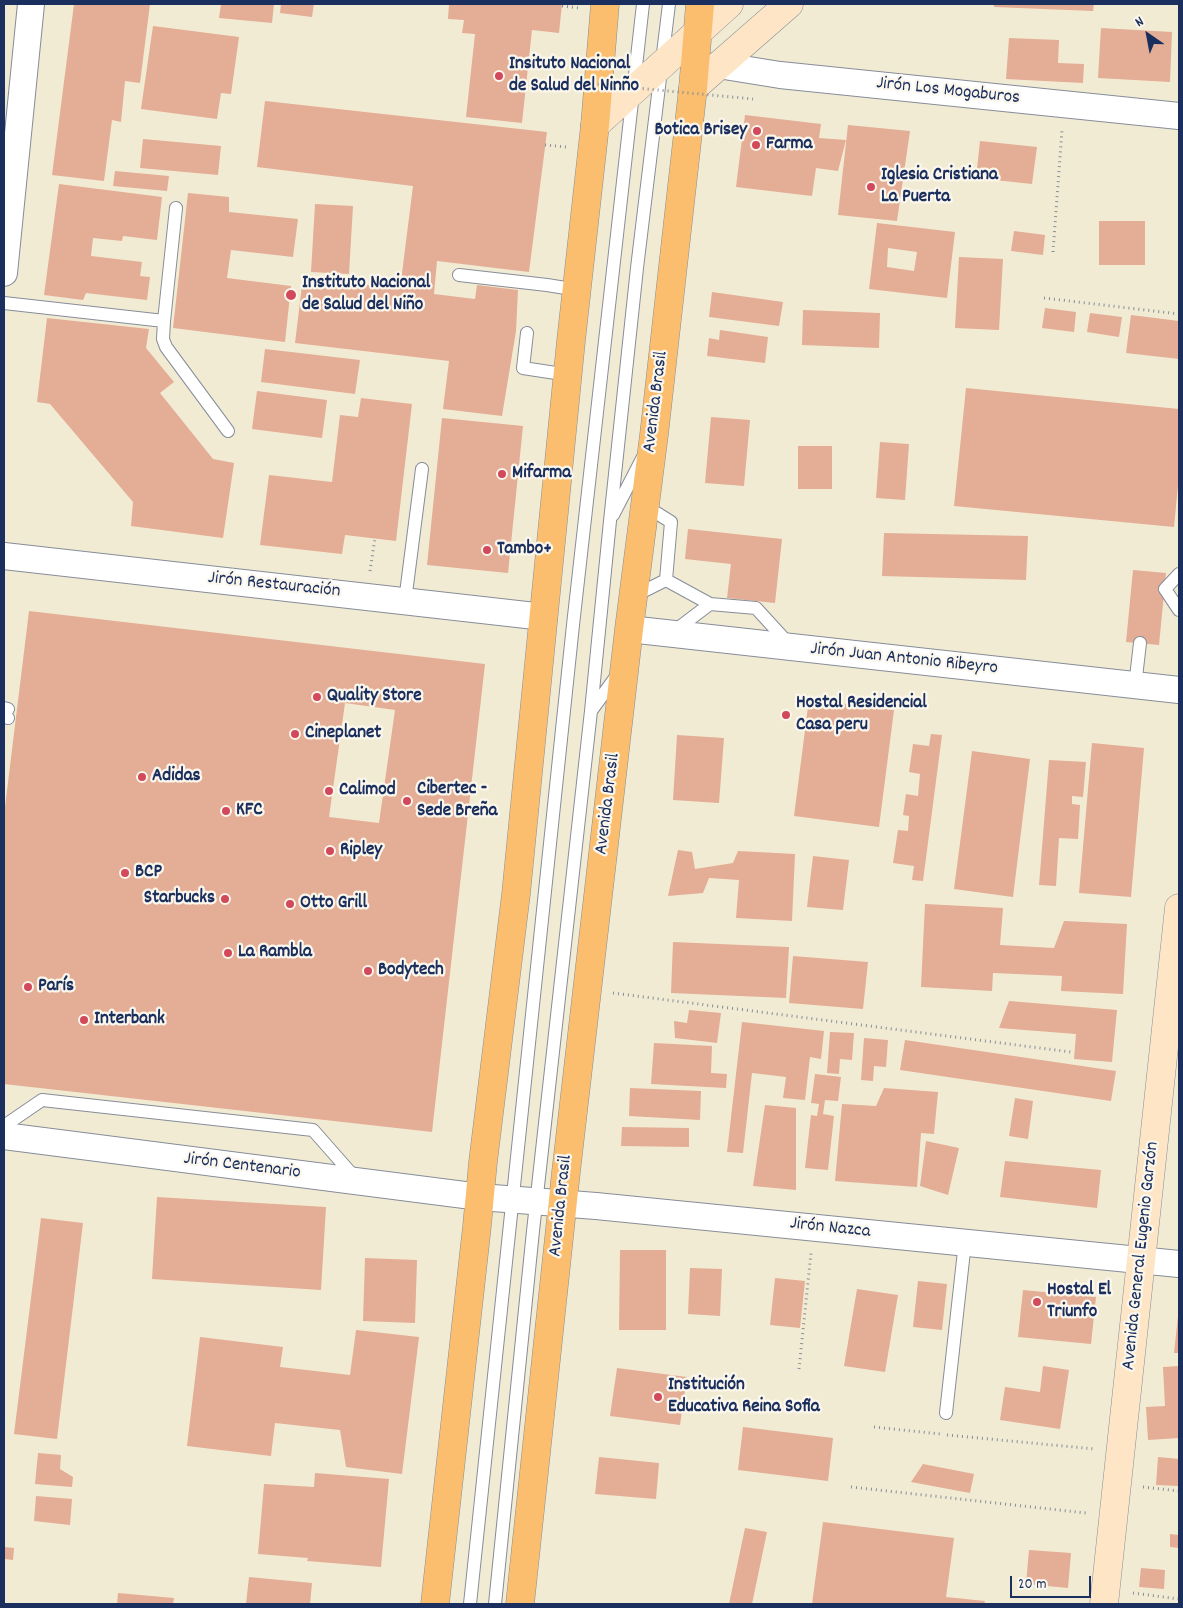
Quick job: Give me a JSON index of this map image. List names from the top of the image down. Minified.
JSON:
{"streets":{"main road":["Avenida Brasil","Avenida General Eugenio Garzón"],"street":["Jirón Los Mogaburos","Jirón Restauración","Jirón Juan Antonio Ribeyro","Jirón Centenario","Jirón Nazca"]},"crossings":[["Avenida Brasil","Jirón Juan Antonio Ribeyro"],["Avenida Brasil","Jirón Nazca"],["Jirón Centenario","Jirón Nazca"],["Jirón Nazca","Avenida General Eugenio Garzón"]],"places":["Insituto Nacional de Salud del Ninño","Botica Brisey","Farma","Iglesia Cristiana La Puerta","Instituto Nacional de Salud del Niño","Mifarma","Tambo+","Quality Store","Hostal Residencial Casa peru","Cineplanet","Adidas","Calimod","Cibertec - Sede Breña","KFC","Ripley","BCP","Starbucks","Otto Grill","La Rambla","Bodytech","París","Interbank","Hostal El Triunfo","Institución Educativa Reina Sofia"],"scale_bar":"20 m","north":"top left"}
